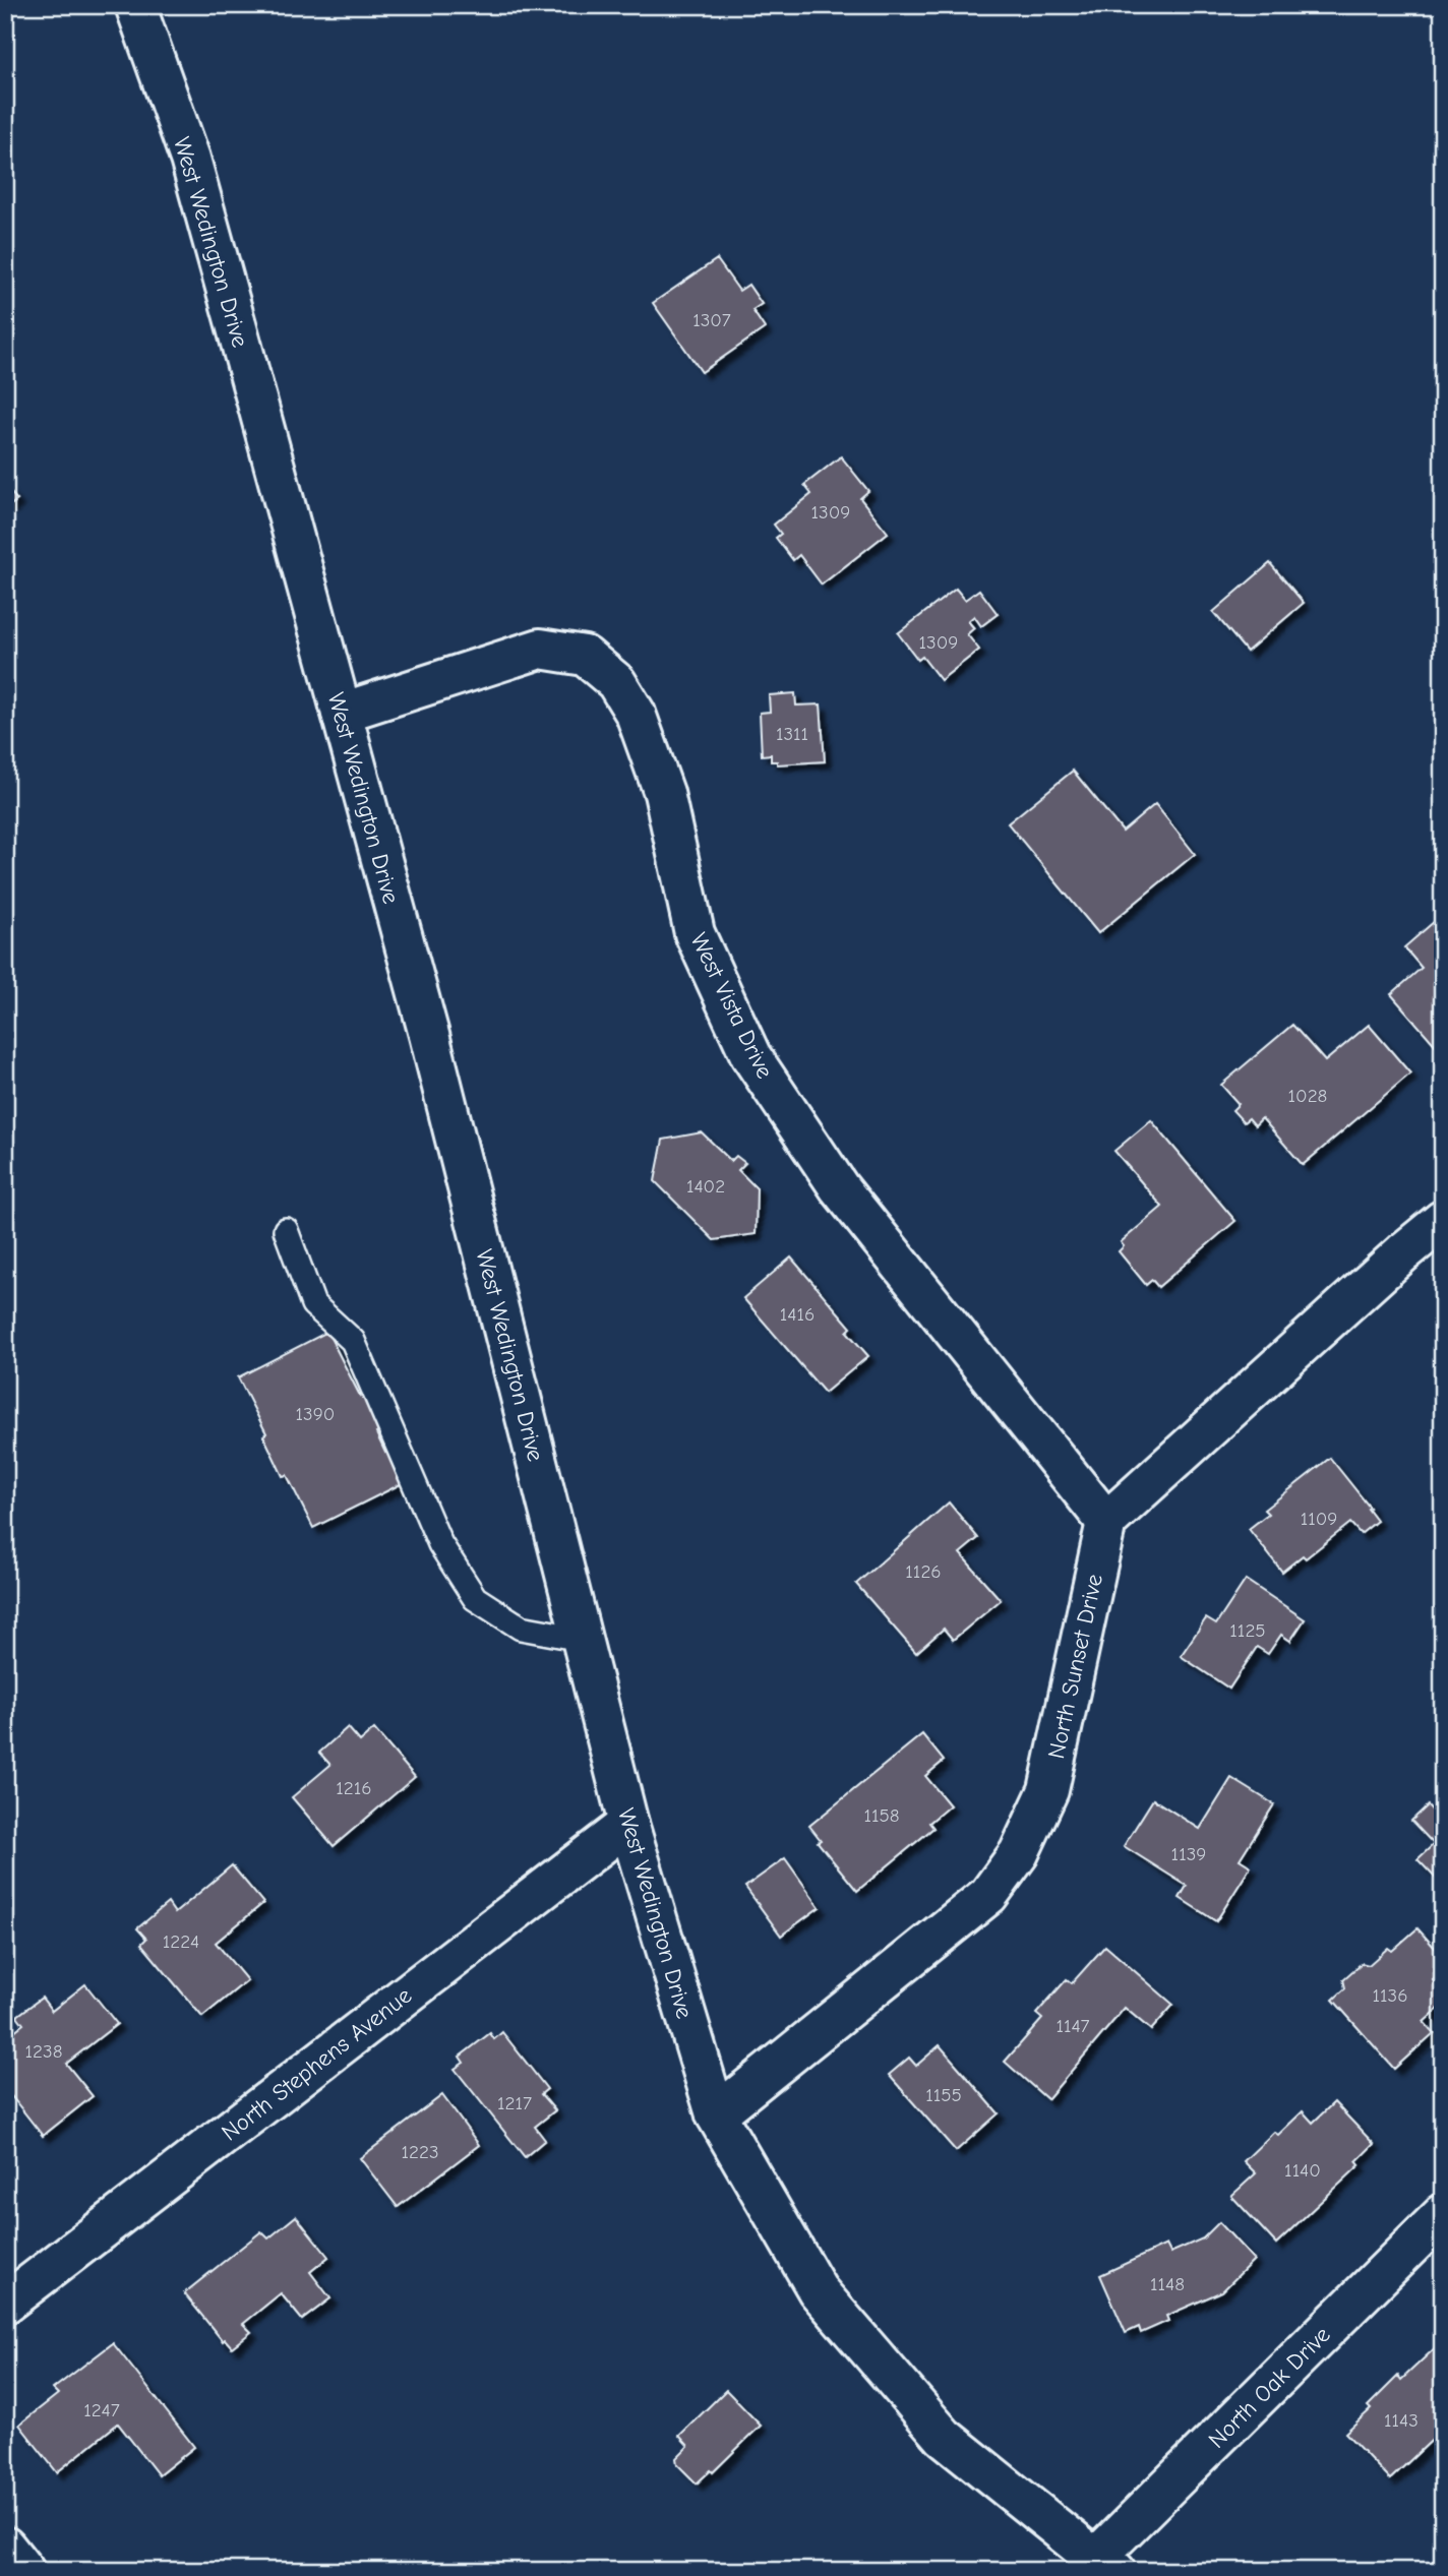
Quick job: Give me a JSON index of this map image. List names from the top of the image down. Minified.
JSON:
{"streets":{"street":["West Wedington Drive","West Vista Drive","North Sunset Drive","North Stephens Avenue","North Oak Drive"]},"crossings":[["West Wedington Drive","West Vista Drive"],["West Wedington Drive","North Sunset Drive"],["West Wedington Drive","North Stephens Avenue"],["West Wedington Drive","North Oak Drive"],["West Vista Drive","North Sunset Drive"]],"house_numbers":["1307","1309","1309","1311","1028","1402","1416","1390","1109","1126","1125","1216","1158","1139","1224","1136","1147","1238","1155","1217","1223","1140","1148","1247","1143"]}
